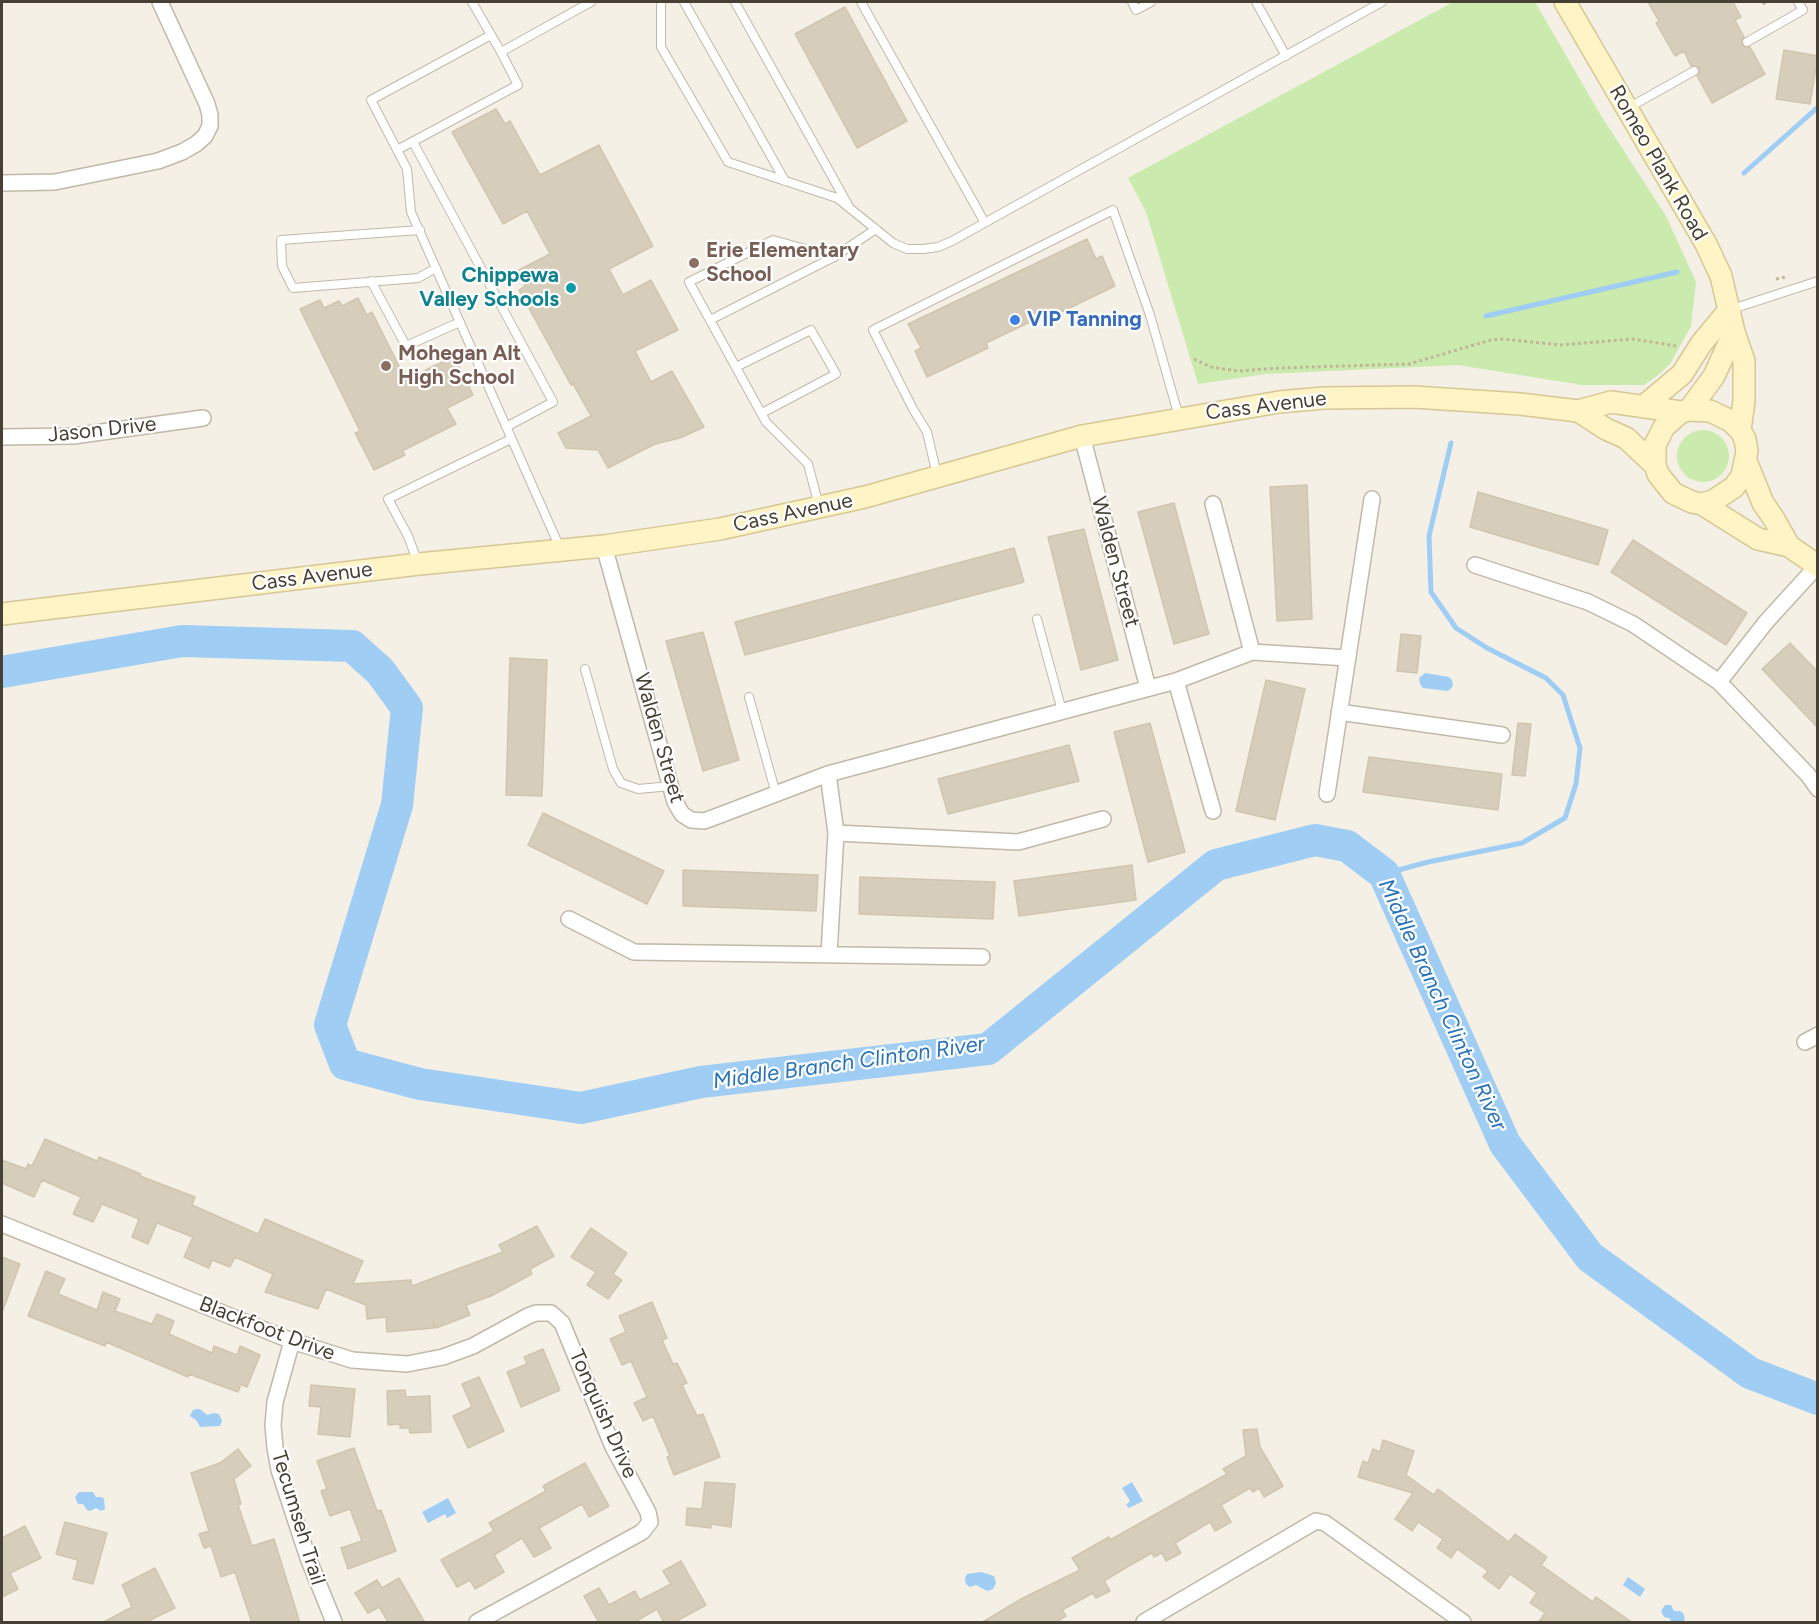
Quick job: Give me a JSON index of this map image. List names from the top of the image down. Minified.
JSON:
{"streets":{"main road":["Romeo Plank Road","Cass Avenue"],"street":["Jason Drive","Walden Street","Blackfoot Drive","Tonquish Drive","Tecumseh Trail"]},"crossings":[["Romeo Plank Road","Cass Avenue"],["Cass Avenue","Walden Street"],["Blackfoot Drive","Tonquish Drive"],["Blackfoot Drive","Tecumseh Trail"]],"water":["Middle Branch Clinton River"],"places":["Erie Elementary School","Chippewa Valley Schools","VIP Tanning","Mohegan Alt High School"]}
